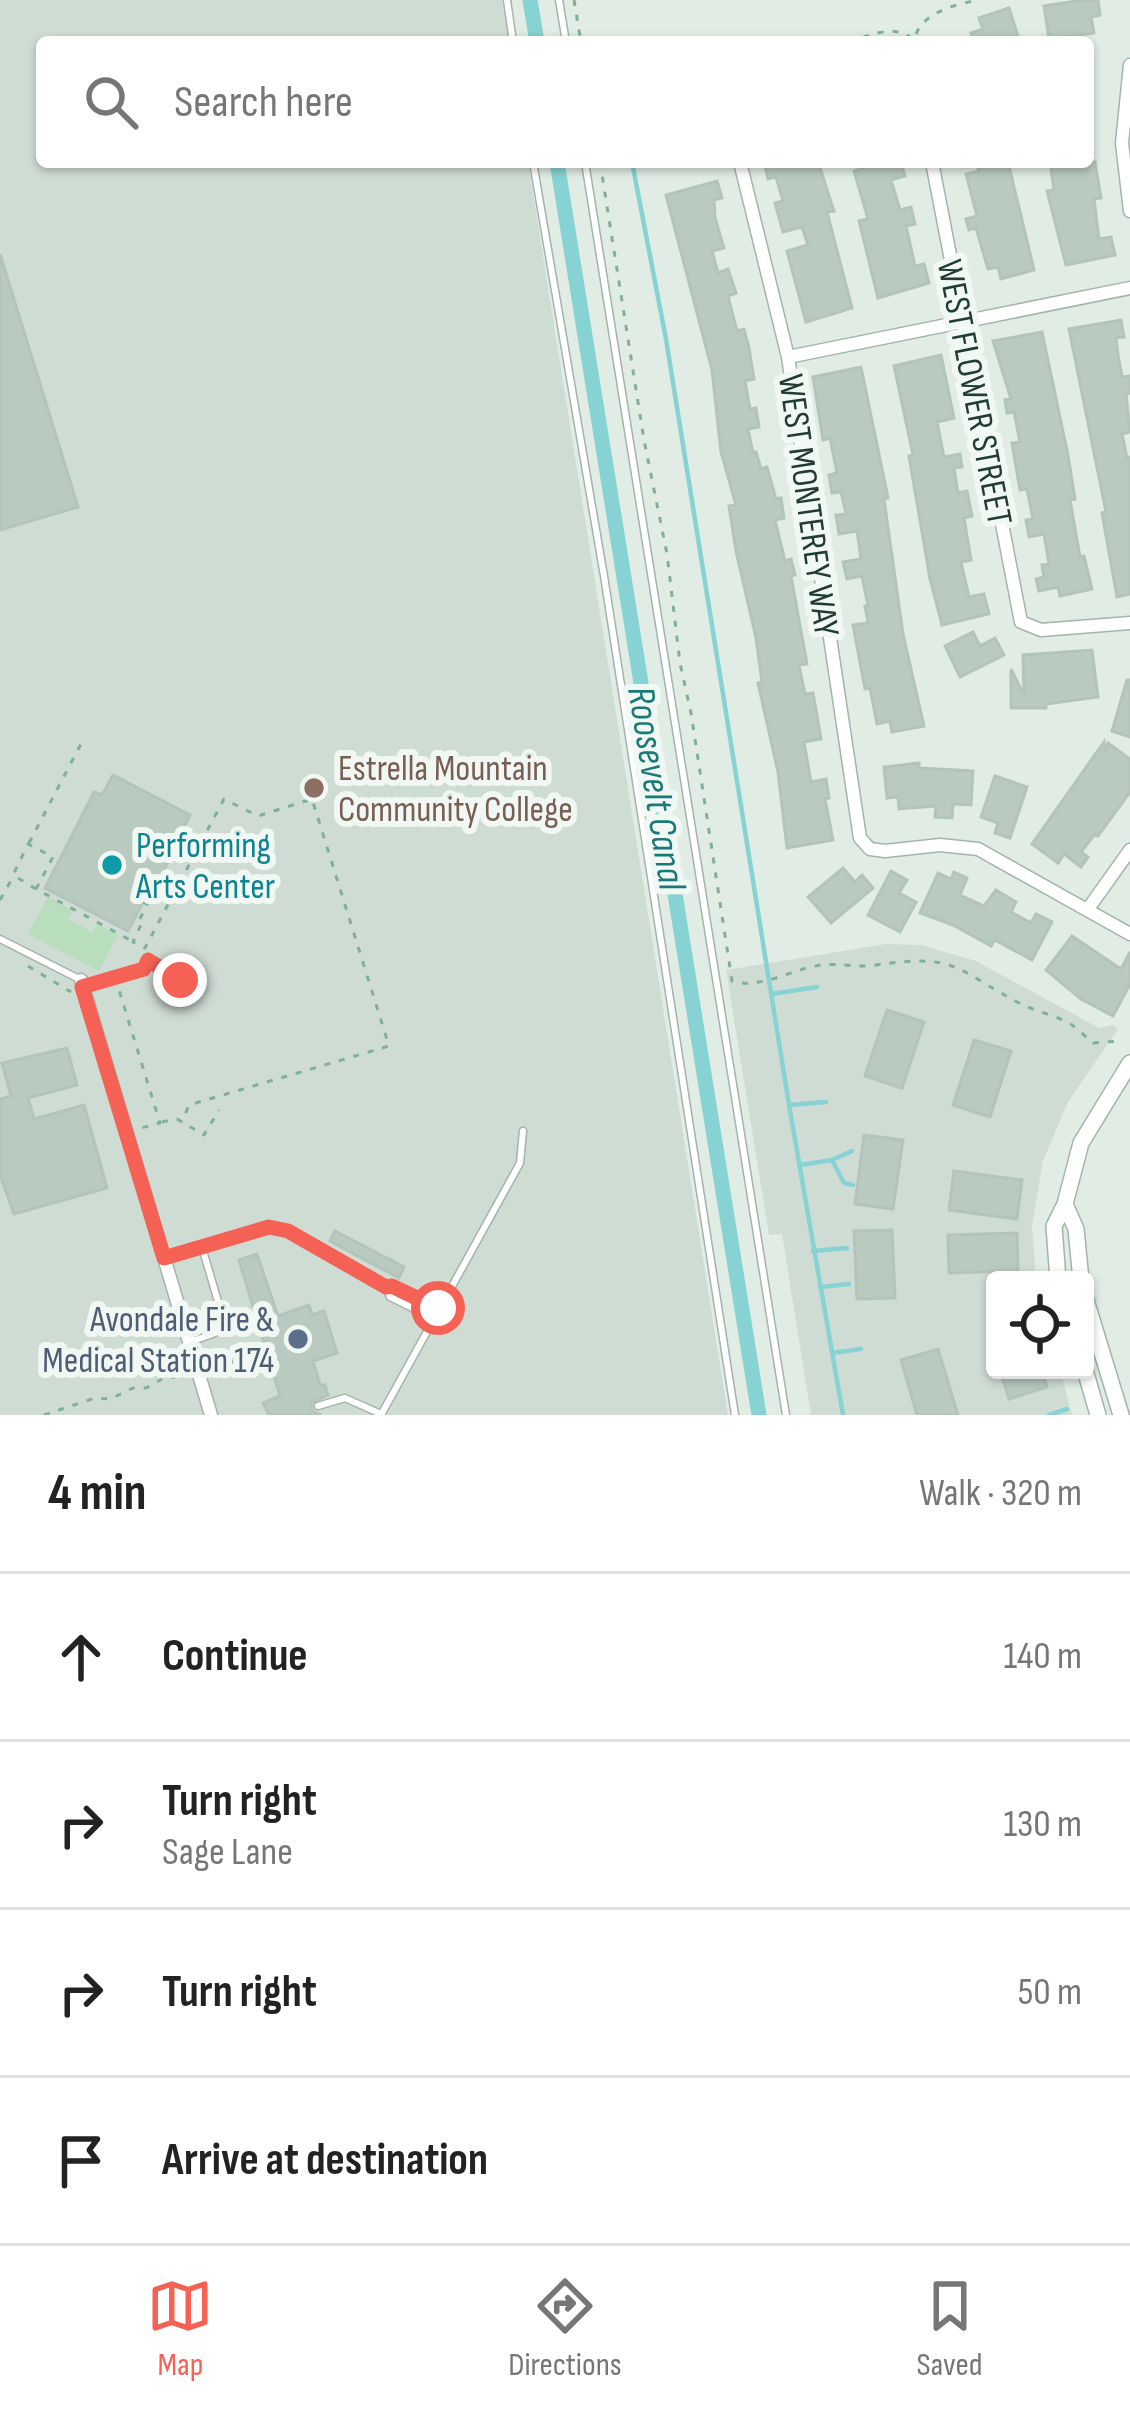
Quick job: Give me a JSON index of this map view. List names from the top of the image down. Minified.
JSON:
{"streets":{"street":["WEST FLOWER STREET","WEST MONTEREY WAY"]},"water":["Roosevelt Canal"],"places":["Estrella Mountain Community College","Performing Arts Center","Avondale Fire & Medical Station 174"],"page":{"search":"Search here","heading":["4 min","Walk · 320 m"],"list":[["Continue","140 m"],["Turn right","Sage Lane","130 m"],["Turn right","50 m"],"Arrive at destination"],"nav":["Map","Directions","Saved"]}}
